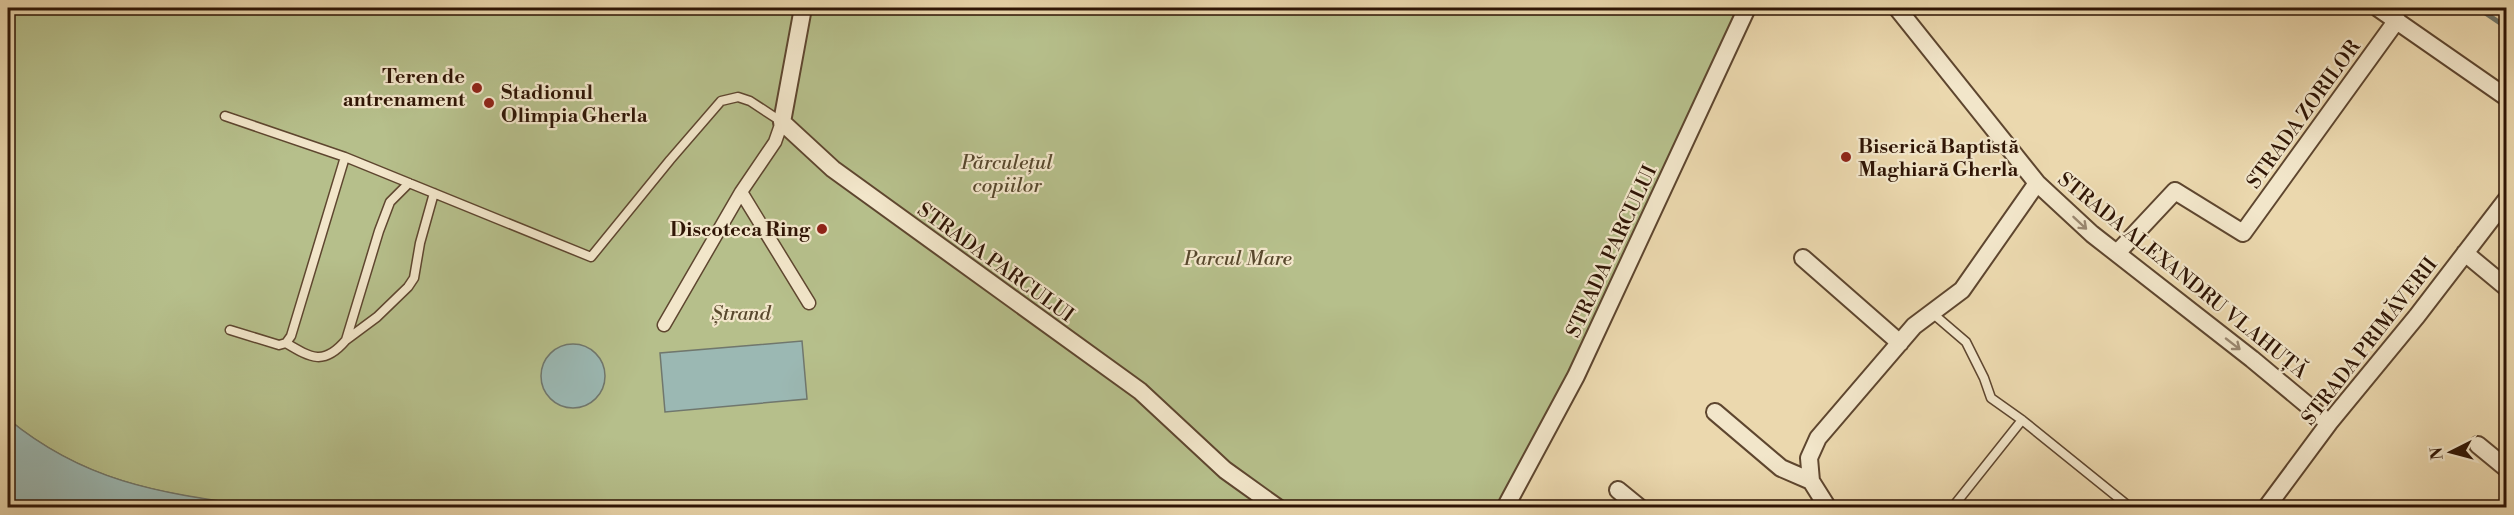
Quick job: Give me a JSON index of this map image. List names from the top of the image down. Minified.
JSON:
{"streets":{"street":["STRADA ZORILOR","STRADA PARCULUI","STRADA ALEXANDRU VLAHUȚĂ","STRADA PRIMĂVERII"]},"crossings":[["STRADA ZORILOR","STRADA ALEXANDRU VLAHUȚĂ"],["STRADA ALEXANDRU VLAHUȚĂ","STRADA PRIMĂVERII"]],"one_way":["STRADA ALEXANDRU VLAHUȚĂ"],"parks":["Părculețul copiilor","Parcul Mare","Ștrand"],"places":["Teren de antrenament","Stadionul Olimpia Gherla","Biserică Baptistă Maghiară Gherla","Discoteca Ring"],"north":"left"}
